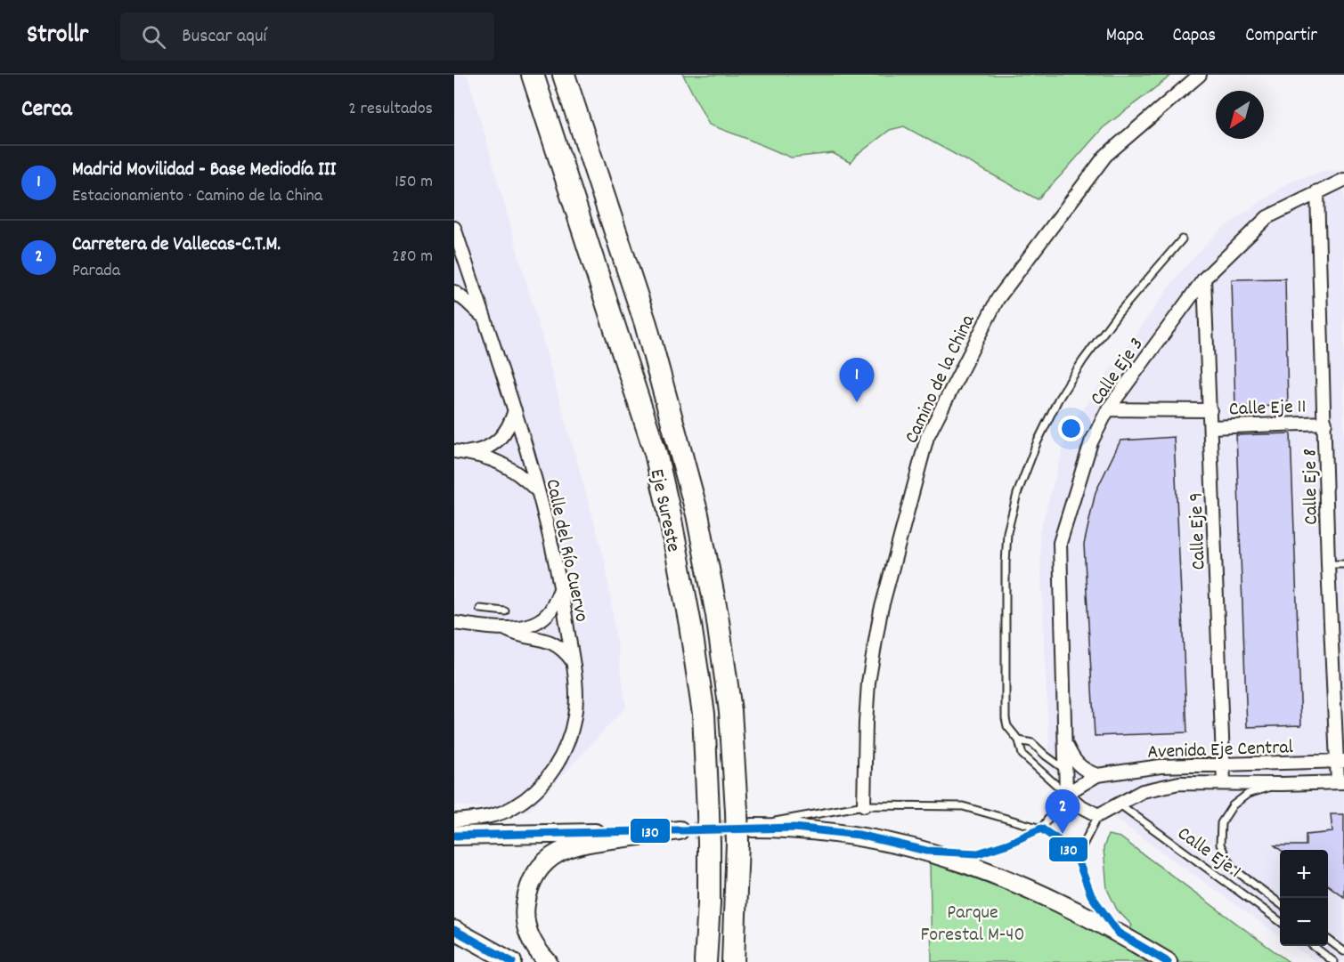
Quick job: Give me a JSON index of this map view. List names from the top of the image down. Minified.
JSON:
{"streets":{"highway":["Eje Sureste"],"street":["Calle Eje 3","Camino de la China","Calle Eje 11","Calle Eje 8","Calle Eje 9","Calle del Río Cuervo","Avenida Eje Central"],"lane":["Calle Eje 1"]},"crossings":[["Calle Eje 3","Calle Eje 11"],["Calle Eje 3","Calle Eje 8"],["Calle Eje 3","Calle Eje 9"],["Calle Eje 3","Avenida Eje Central"],["Calle Eje 11","Calle Eje 8"],["Calle Eje 11","Calle Eje 9"],["Calle Eje 8","Avenida Eje Central"],["Calle Eje 9","Avenida Eje Central"],["Avenida Eje Central","Calle Eje 1"]],"parks":["Parque Forestal M-40"],"lines":["transit line 130"],"north":"bottom left","page":{"header":"Strollr","search":"Buscar aquí","nav":["Mapa","Capas","Compartir"],"heading":["Cerca","2 resultados"],"list":[{"mark":"1","name":"Madrid Movilidad - Base Mediodía III","note":"Estacionamiento · Camino de la China","value":"150 m"},{"mark":"2","name":"Carretera de Vallecas-C.T.M.","note":"Parada","value":"280 m"}],"pins":["1","2"],"map_buttons":["+","−"]}}
